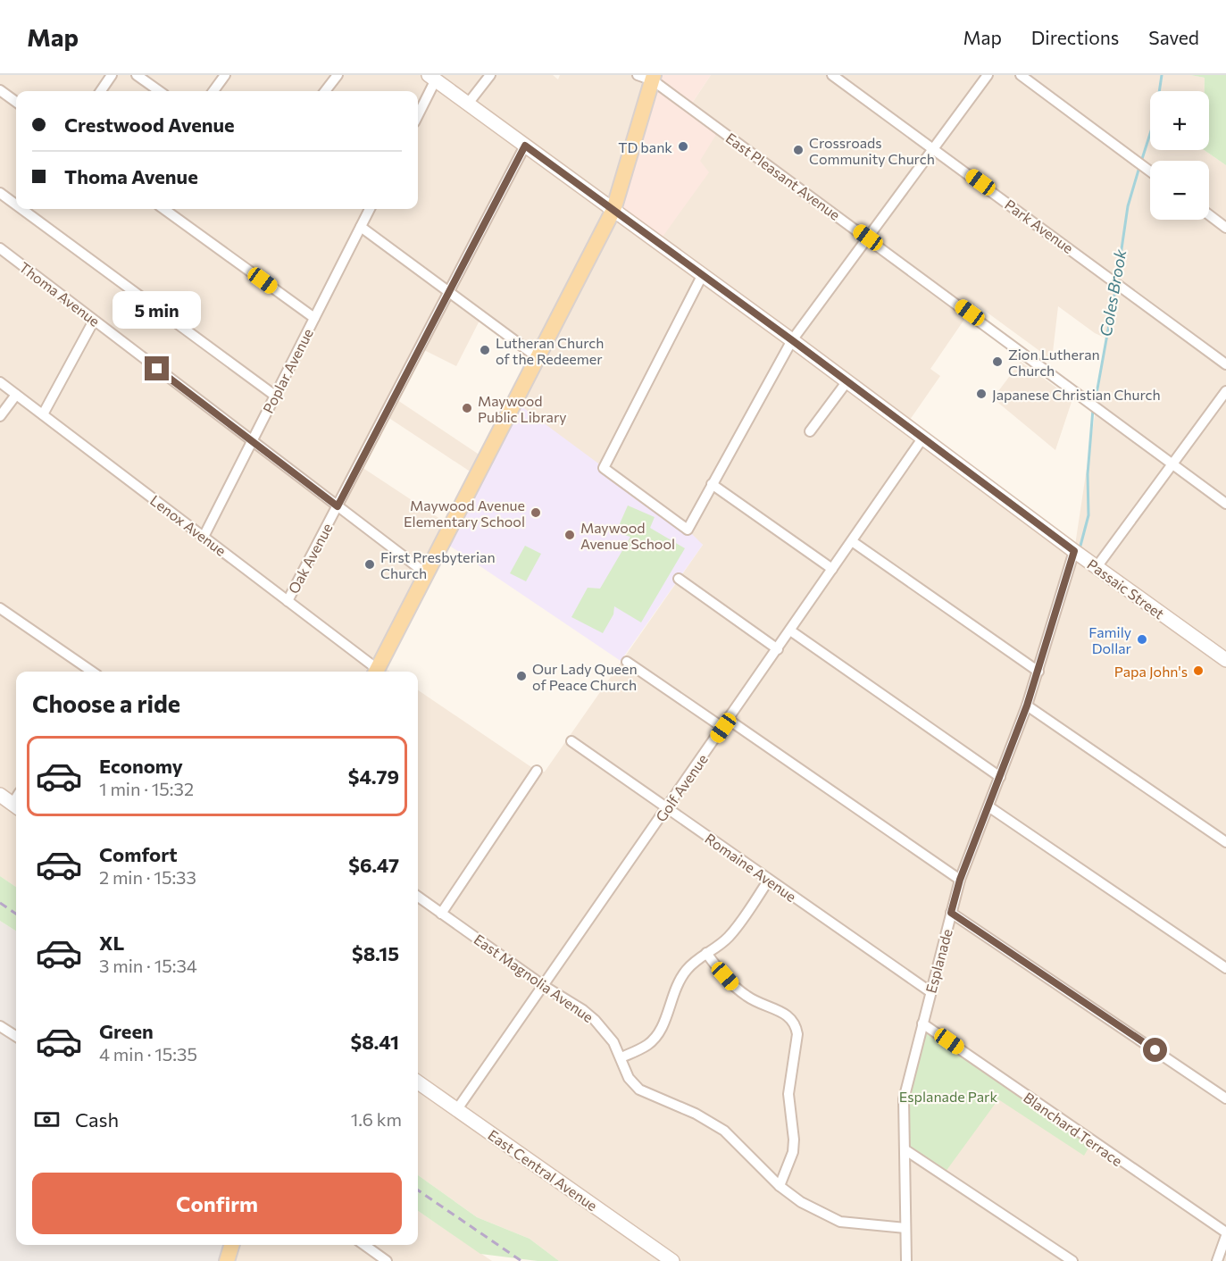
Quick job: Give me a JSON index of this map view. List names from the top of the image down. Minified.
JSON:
{"streets":{"main road":["Passaic Street","East Central Avenue"],"street":["East Pleasant Avenue","Park Avenue","Thoma Avenue","Poplar Avenue","Lenox Avenue","Oak Avenue","Golf Avenue","Romaine Avenue","Esplanade","East Magnolia Avenue","Blanchard Terrace"]},"crossings":[["Thoma Avenue","Poplar Avenue"],["Thoma Avenue","Oak Avenue"],["Poplar Avenue","Lenox Avenue"],["Lenox Avenue","Oak Avenue"],["Oak Avenue","Passaic Street"],["Passaic Street","Golf Avenue"],["Passaic Street","Esplanade"],["Golf Avenue","Romaine Avenue"],["Golf Avenue","East Magnolia Avenue"],["Golf Avenue","East Central Avenue"],["Romaine Avenue","Esplanade"],["Esplanade","East Magnolia Avenue"],["Esplanade","Blanchard Terrace"]],"water":["Coles Brook"],"parks":["Esplanade Park"],"places":["TD bank","Crossroads Community Church","Lutheran Church of the Redeemer","Zion Lutheran Church","Japanese Christian Church","Maywood Public Library","Maywood Avenue Elementary School","Maywood Avenue School","First Presbyterian Church","Family Dollar","Papa John's","Our Lady Queen of Peace Church"],"page":{"header":"Map","nav":["Map","Directions","Saved"],"map_buttons":["+","−"],"banner":["Crestwood Avenue","Thoma Avenue"],"bubble":"5 min","heading":"Choose a ride","list":[{"name":"Economy","note":"1 min · 15:32","value":"$4.79"},{"name":"Comfort","note":"2 min · 15:33","value":"$6.47"},{"name":"XL","note":"3 min · 15:34","value":"$8.15"},{"name":"Green","note":"4 min · 15:35","value":"$8.41"}],"pay":["Cash","1.6 km"],"buttons":"Confirm"}}
